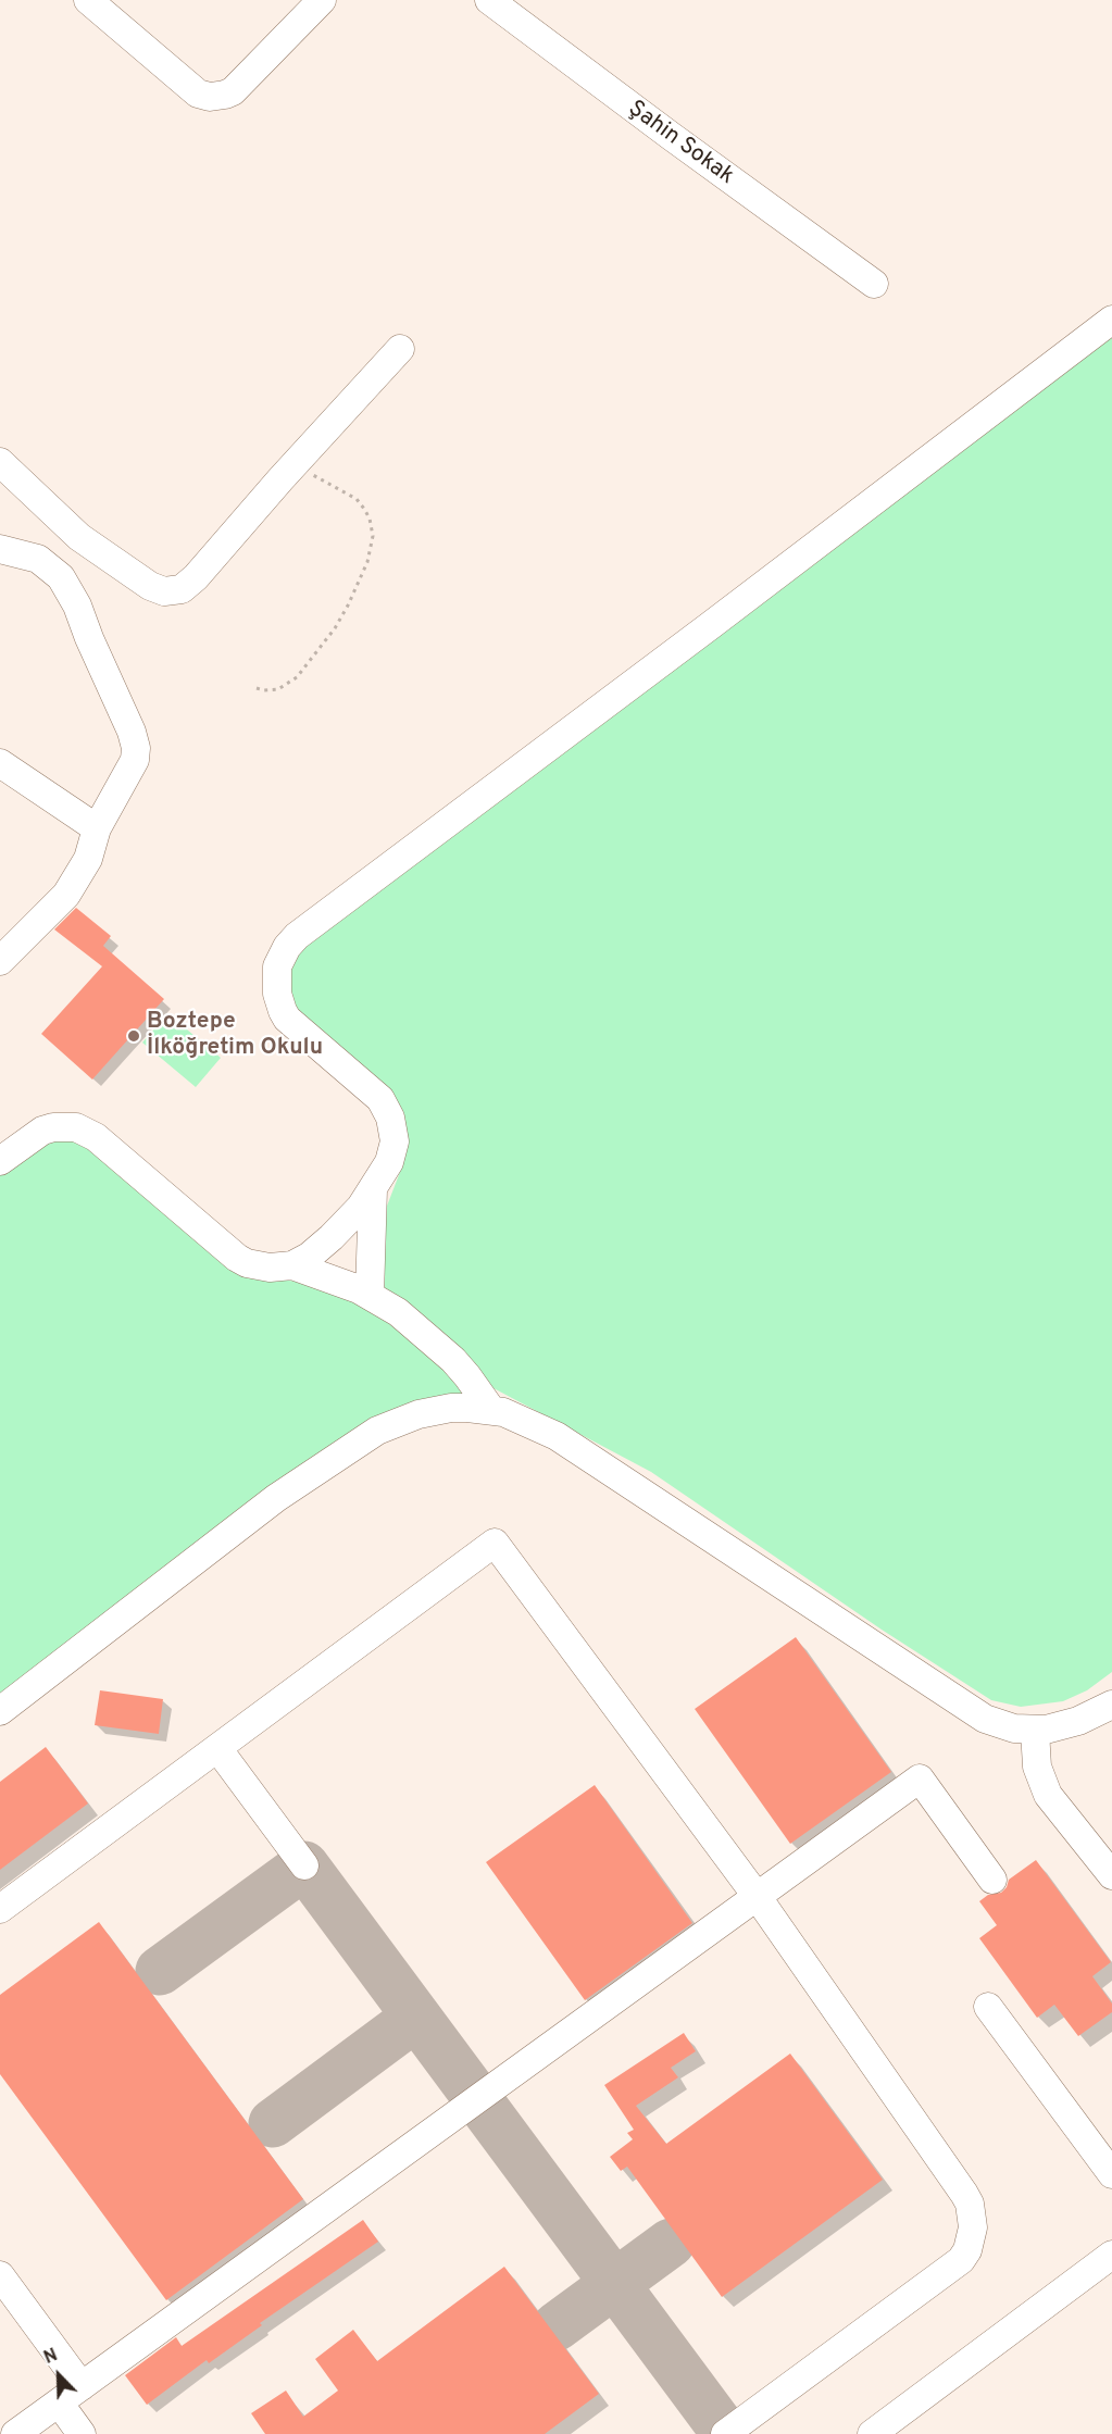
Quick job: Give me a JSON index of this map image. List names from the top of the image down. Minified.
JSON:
{"streets":{"street":["Şahin Sokak"]},"places":["Boztepe İlköğretim Okulu"],"north":"top left"}
